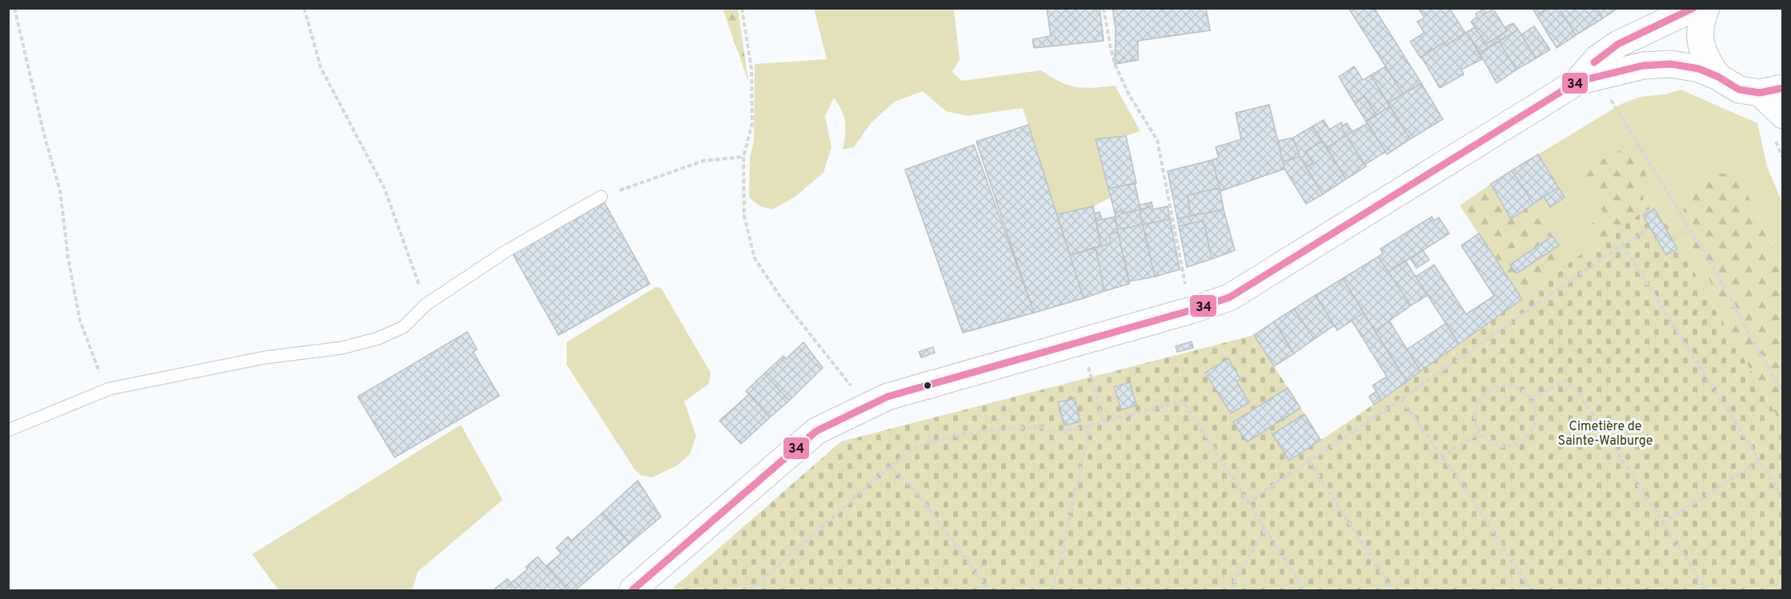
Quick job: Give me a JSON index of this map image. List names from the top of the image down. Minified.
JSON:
{"parks":["Cimetière de Sainte-Walburge"],"lines":["transit line 34"]}
